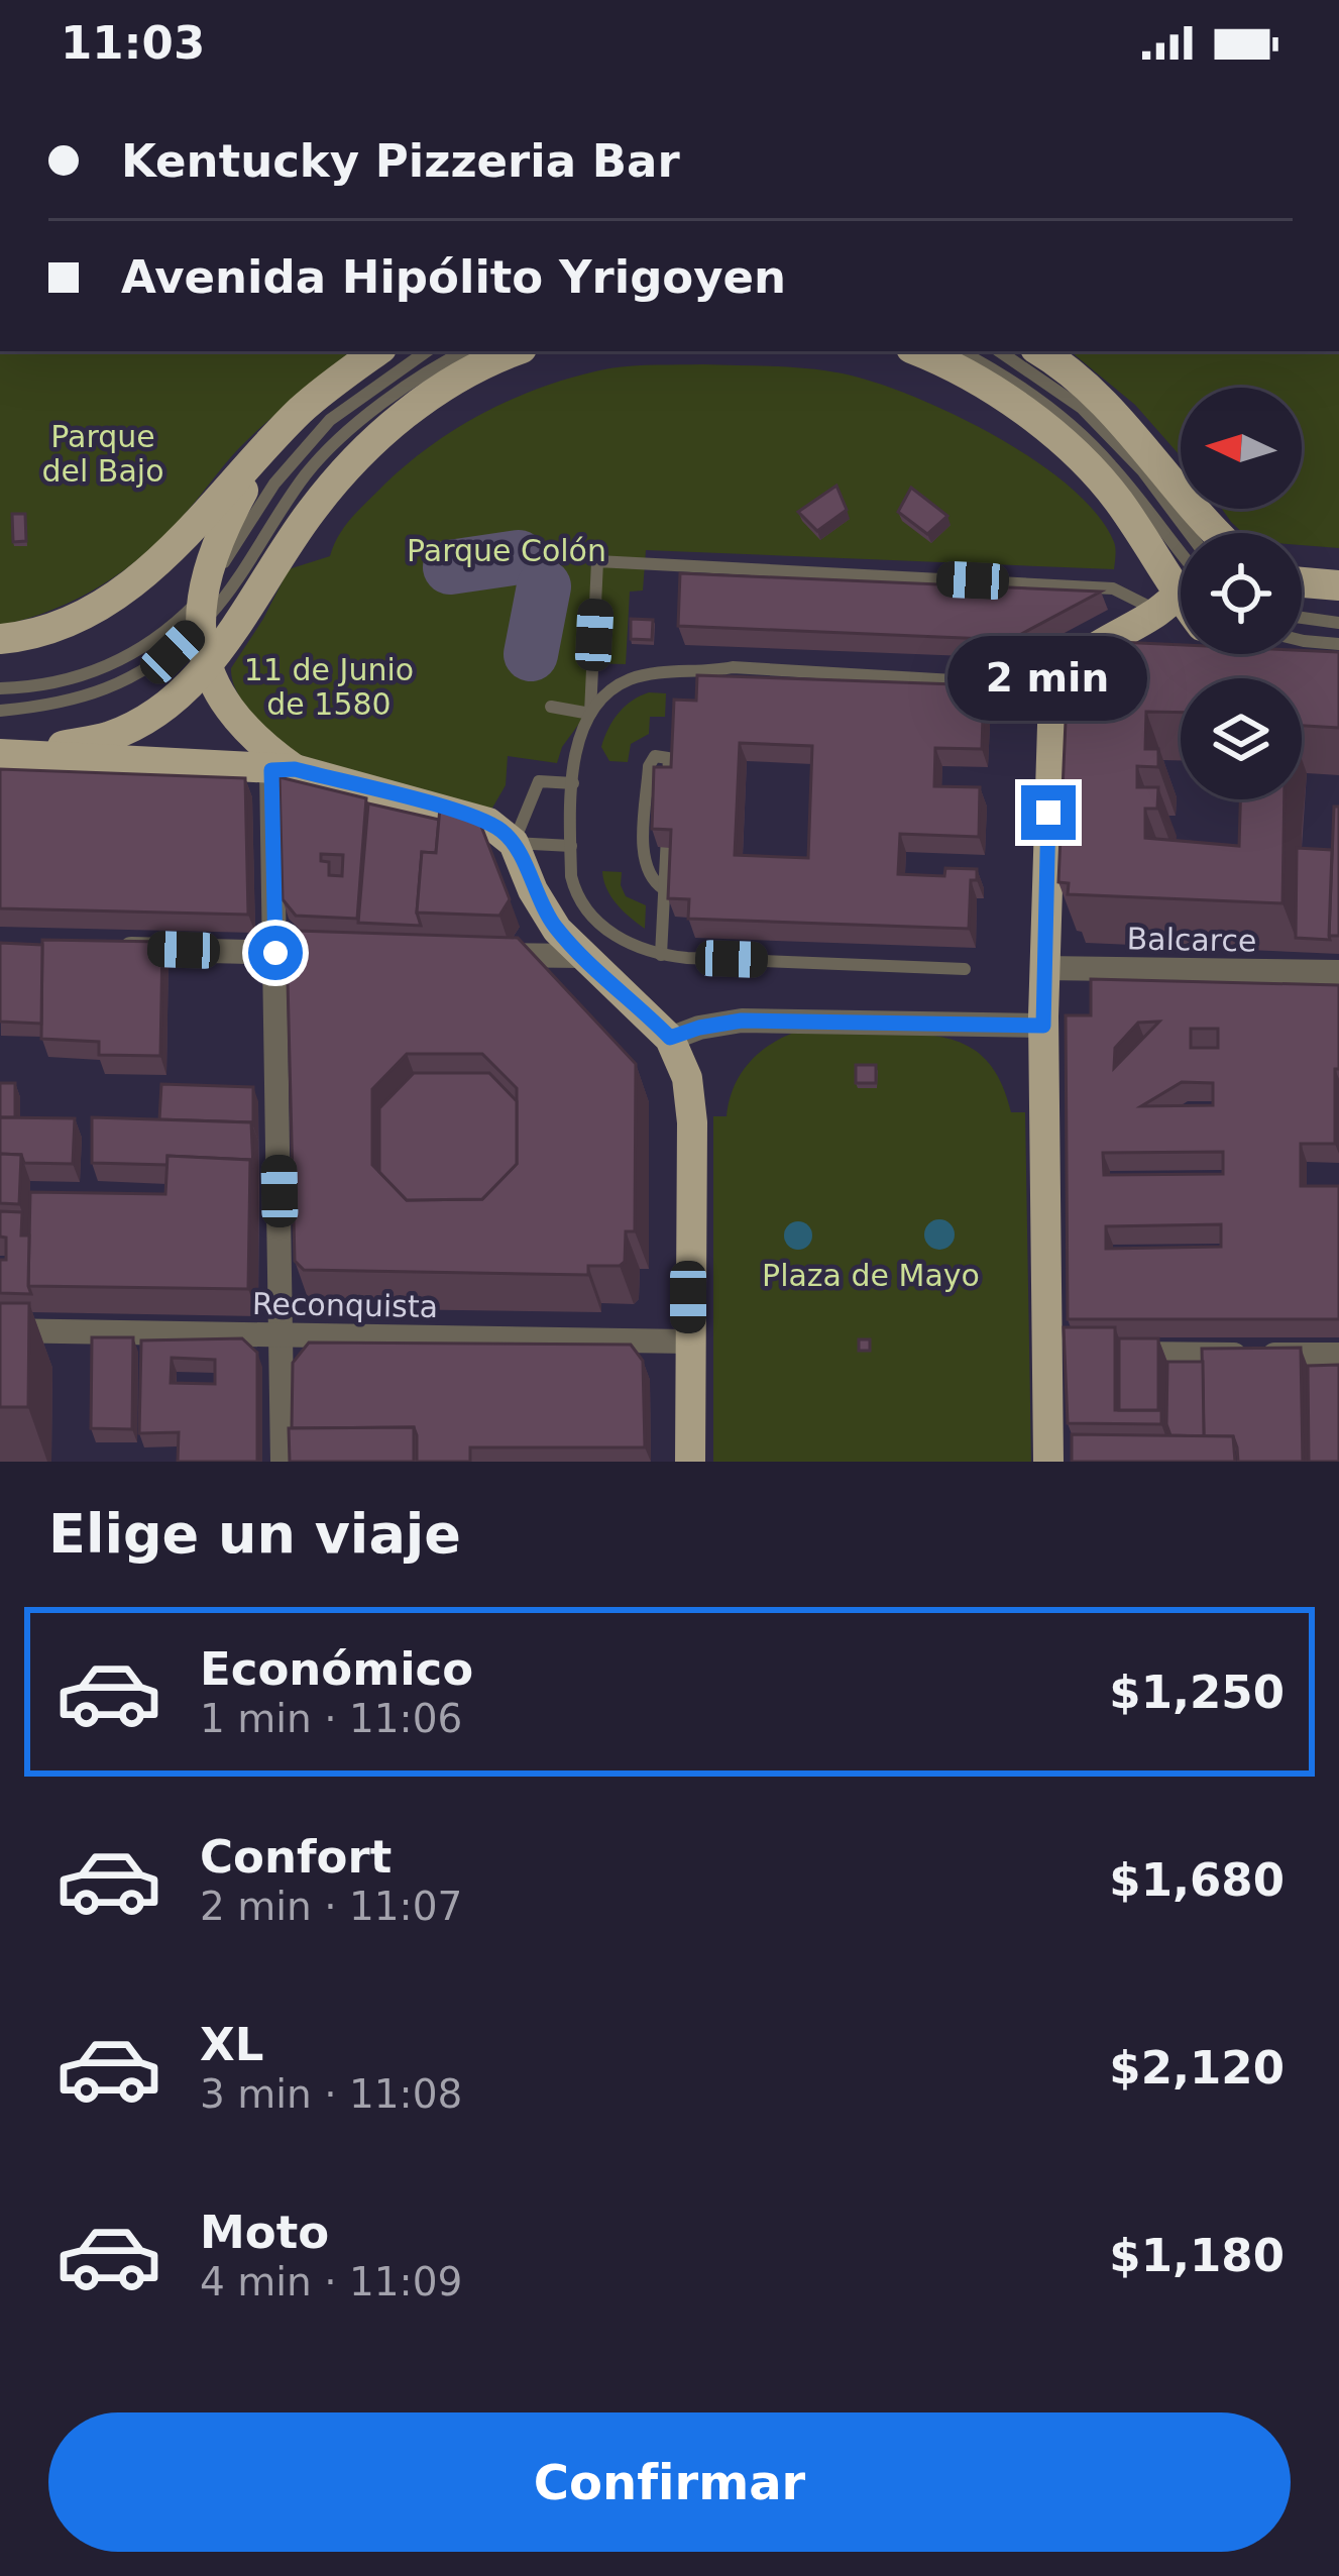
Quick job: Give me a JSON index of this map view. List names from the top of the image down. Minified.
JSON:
{"streets":{"street":["Balcarce","Reconquista"]},"parks":["Parque del Bajo","Parque Colón","11 de Junio de 1580","Plaza de Mayo"],"north":"left","page":{"status":"11:03","banner":["Kentucky Pizzeria Bar","Avenida Hipólito Yrigoyen"],"bubble":"2 min","heading":"Elige un viaje","list":[{"name":"Económico","note":"1 min · 11:06","value":"$1,250"},{"name":"Confort","note":"2 min · 11:07","value":"$1,680"},{"name":"XL","note":"3 min · 11:08","value":"$2,120"},{"name":"Moto","note":"4 min · 11:09","value":"$1,180"}],"buttons":"Confirmar"}}
